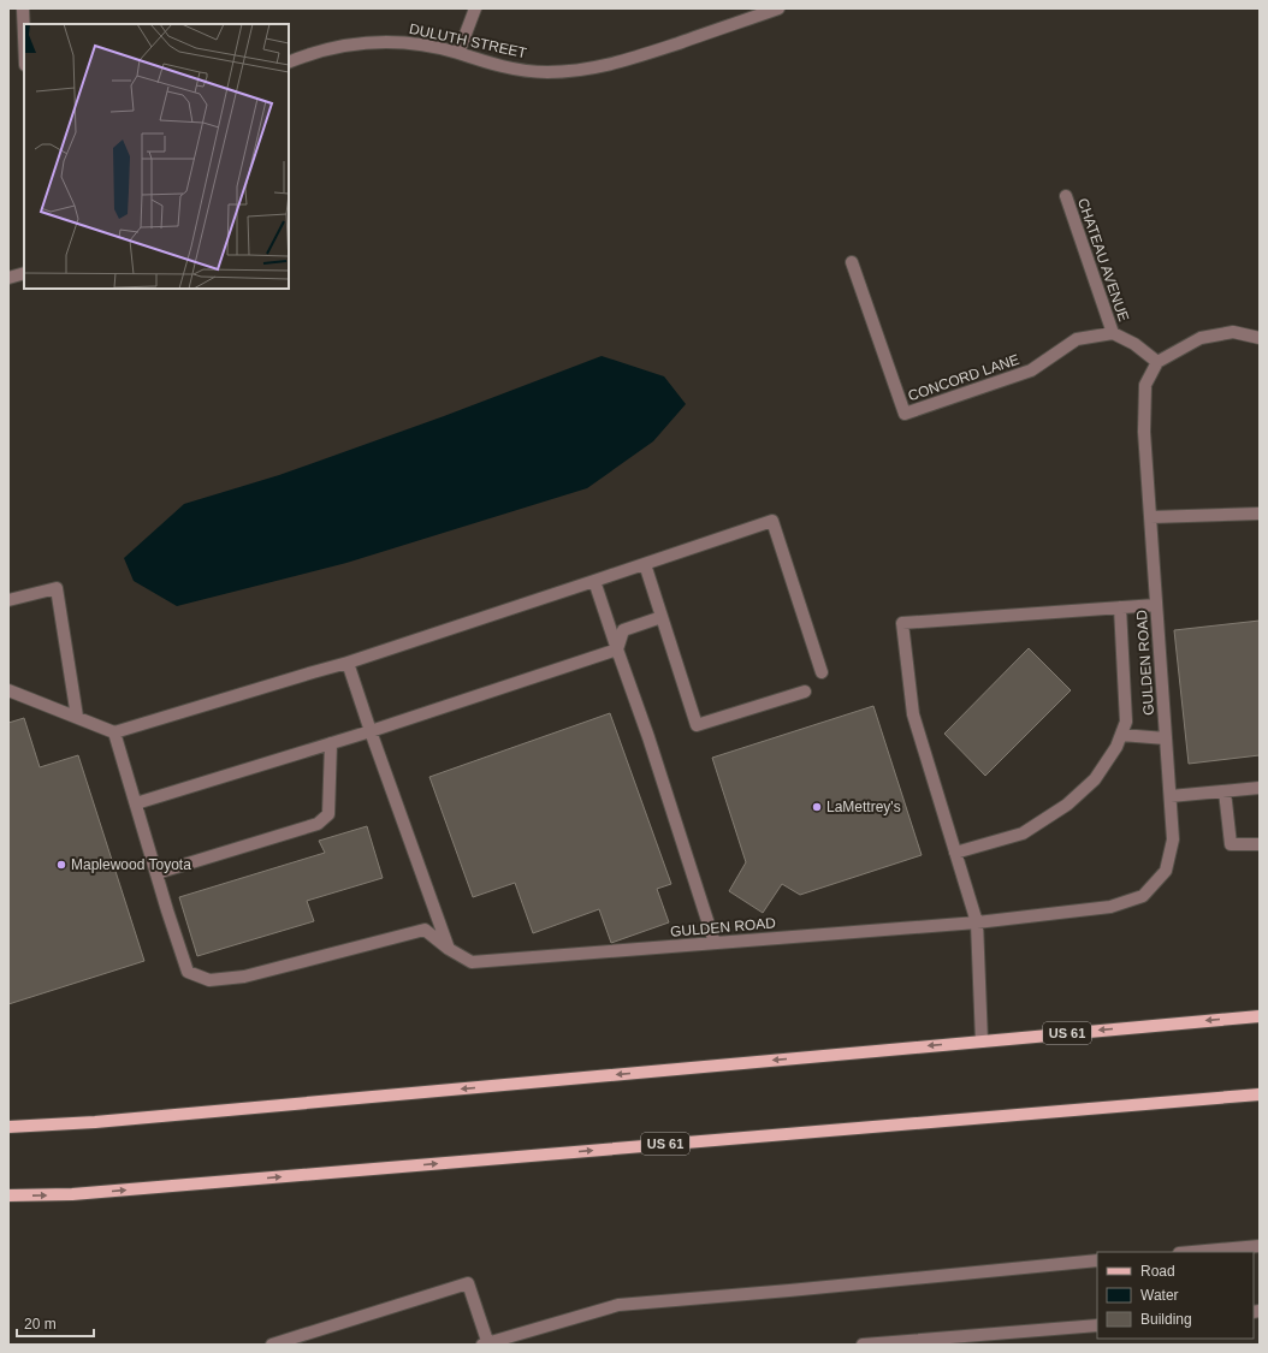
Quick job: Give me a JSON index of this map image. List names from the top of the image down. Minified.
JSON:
{"streets":{"main road":["US 61"],"street":["DULUTH STREET","CHATEAU AVENUE","CONCORD LANE","GULDEN ROAD"]},"crossings":[["CHATEAU AVENUE","CONCORD LANE"]],"places":["LaMettrey's","Maplewood Toyota"],"legend":["Road","Water","Building"],"scale_bar":"20 m"}
